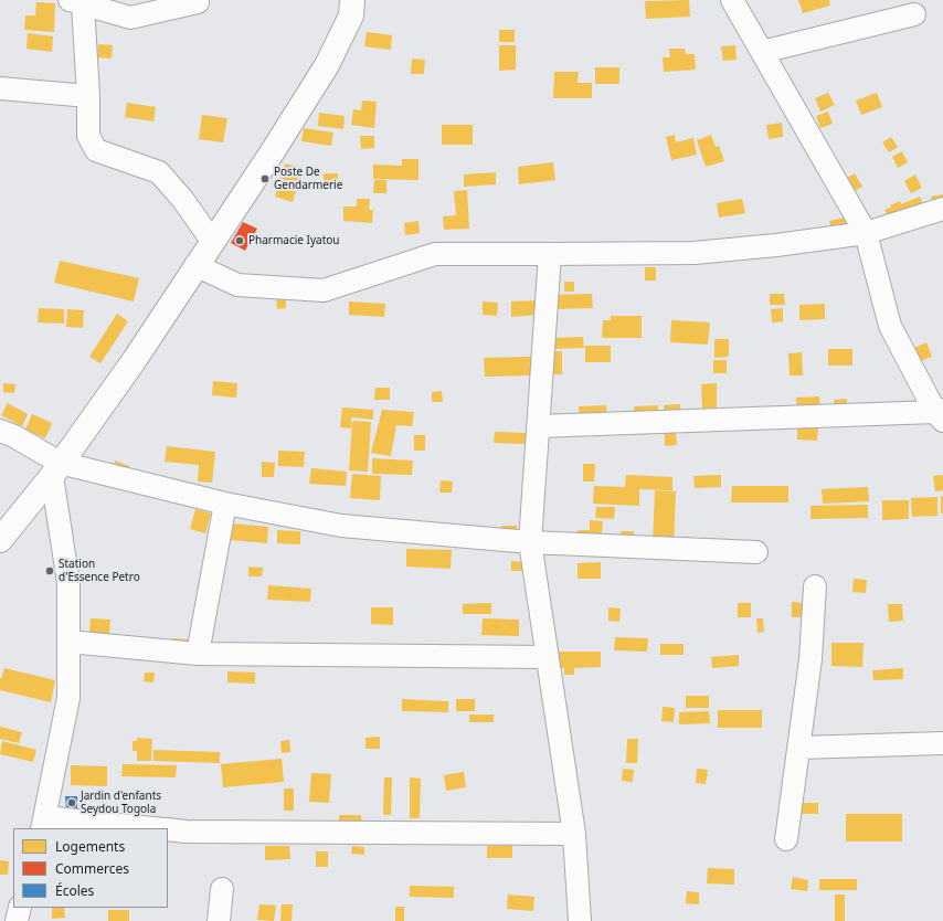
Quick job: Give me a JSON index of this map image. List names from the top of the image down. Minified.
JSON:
{"places":["Poste De Gendarmerie","Pharmacie Iyatou","Station d'Essence Petro","Jardin d'enfants Seydou Togola"],"legend":["Logements","Commerces","Écoles"]}
